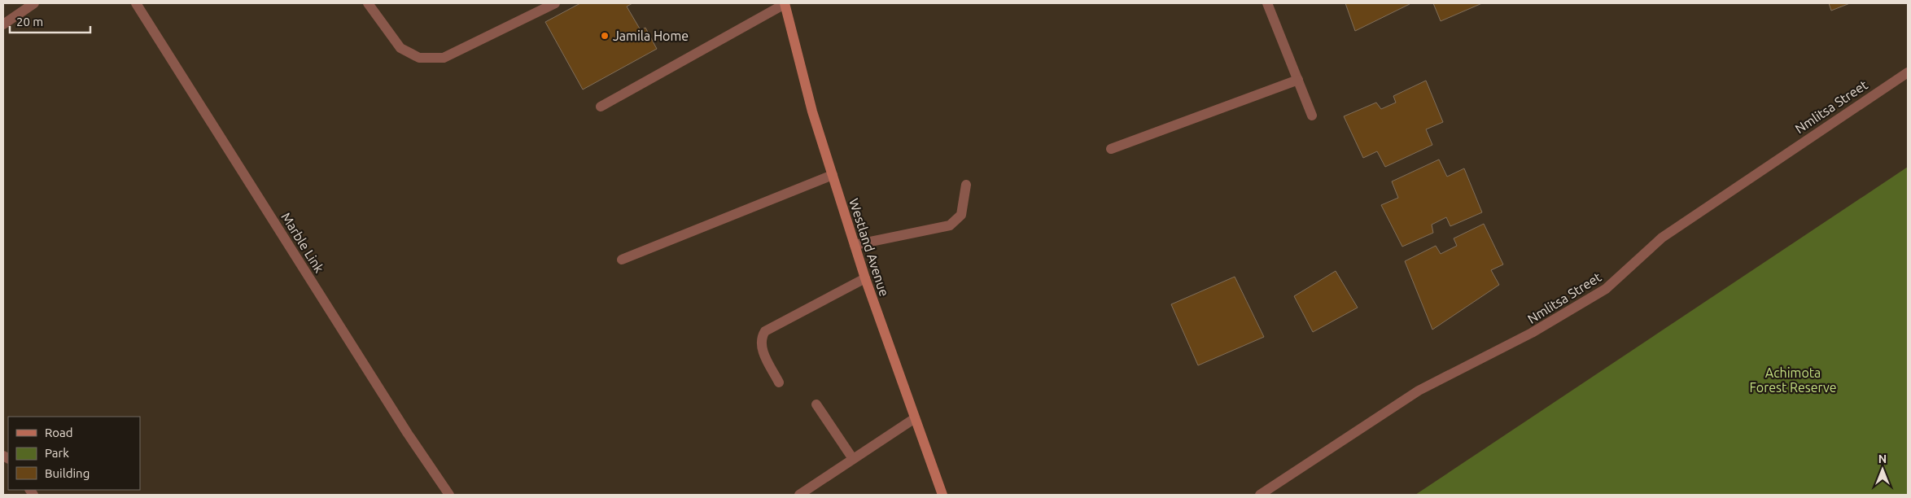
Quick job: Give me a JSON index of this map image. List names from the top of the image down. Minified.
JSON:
{"streets":{"street":["Nmlitsa Street","Marble Link","Westland Avenue"]},"parks":["Achimota Forest Reserve"],"places":["Jamila Home"],"legend":["Road","Park","Building"],"scale_bar":"20 m","north":"top"}
